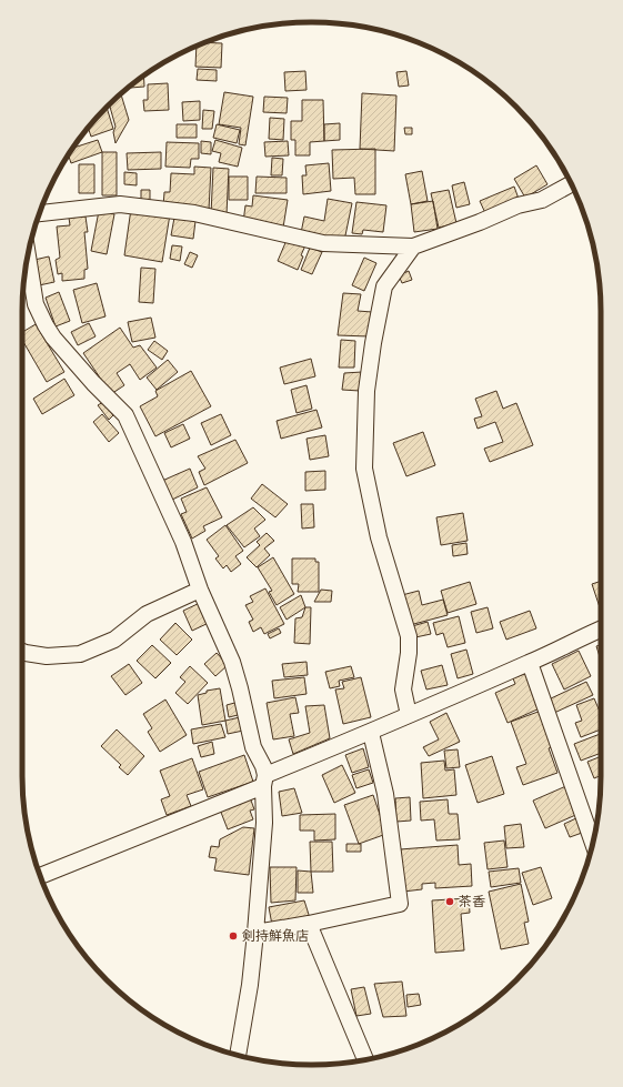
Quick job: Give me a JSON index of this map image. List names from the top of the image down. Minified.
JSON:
{"places":["茶香","剣持鮮魚店"]}
